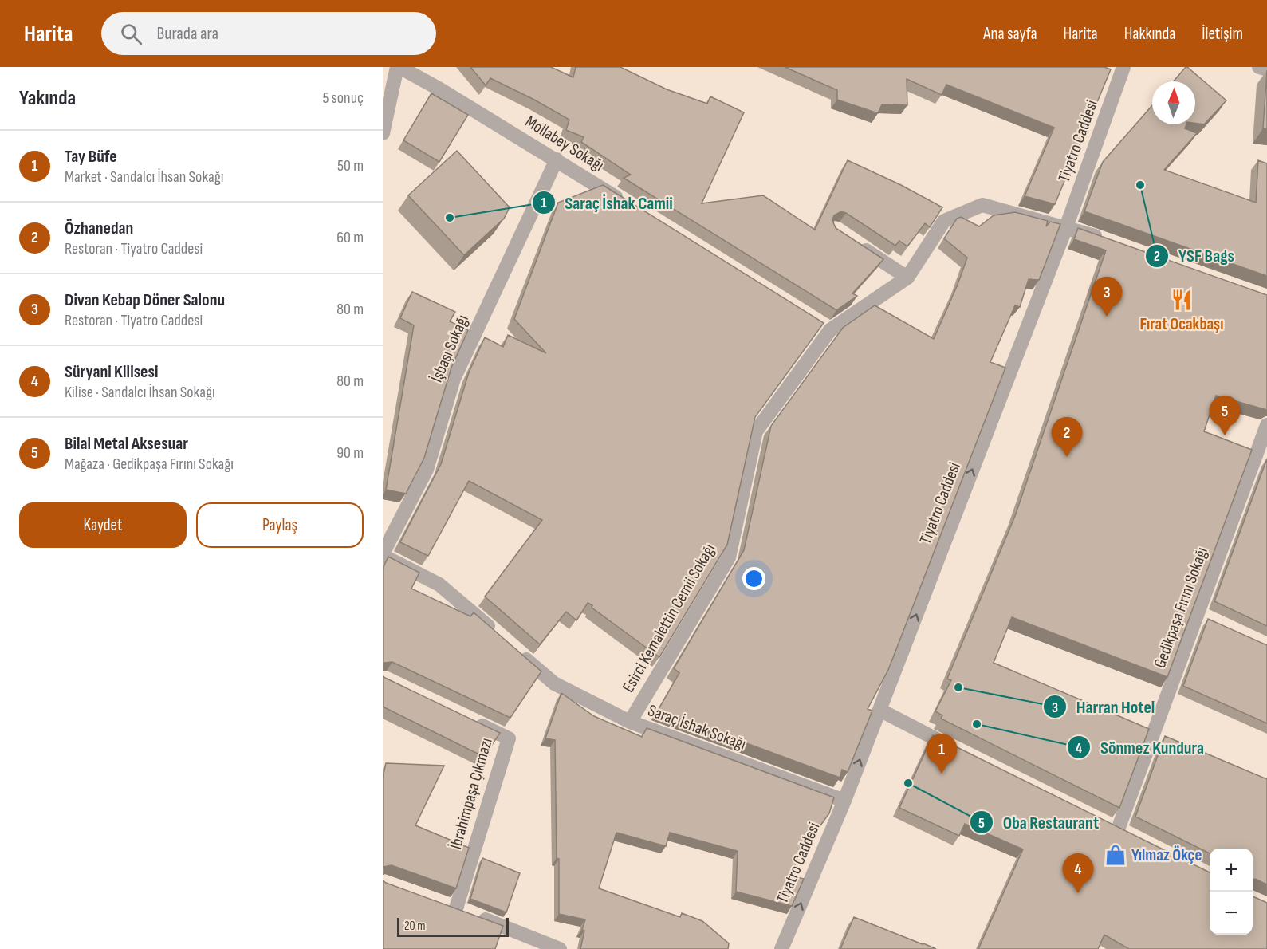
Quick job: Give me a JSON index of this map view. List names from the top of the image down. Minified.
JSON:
{"streets":{"street":["Tiyatro Caddesi","Mollabey Sokağı","İşbaşı Sokağı","Gedikpaşa Fırını Sokağı","Esirci Kemalettin Cemii Sokağı","Saraç İshak Sokağı","İbrahimpaşa Çıkmazı"]},"crossings":[["Tiyatro Caddesi","Esirci Kemalettin Cemii Sokağı"],["Tiyatro Caddesi","Saraç İshak Sokağı"],["Mollabey Sokağı","İşbaşı Sokağı"],["Esirci Kemalettin Cemii Sokağı","Saraç İshak Sokağı"]],"one_way":["Tiyatro Caddesi"],"places":{"other":["YSF Bags","Saraç İshak Camii","Harran Hotel","Sönmez Kundura","Oba Restaurant"],"restaurant":["Fırat Ocakbaşı"],"shop":["Yılmaz Ökçe"]},"scale_bar":"20 m","north":"top","page":{"header":"Harita","search":"Burada ara","nav":["Ana sayfa","Harita","Hakkında","İletişim"],"heading":["Yakında","5 sonuç"],"list":[{"mark":"1","name":"Tay Büfe","note":"Market · Sandalcı İhsan Sokağı","value":"50 m"},{"mark":"2","name":"Özhanedan","note":"Restoran · Tiyatro Caddesi","value":"60 m"},{"mark":"3","name":"Divan Kebap Döner Salonu","note":"Restoran · Tiyatro Caddesi","value":"80 m"},{"mark":"4","name":"Süryani Kilisesi","note":"Kilise · Sandalcı İhsan Sokağı","value":"80 m"},{"mark":"5","name":"Bilal Metal Aksesuar","note":"Mağaza · Gedikpaşa Fırını Sokağı","value":"90 m"}],"pins":["3","5","2","1","4"],"buttons":["Kaydet","Paylaş"],"map_buttons":["+","−"],"scale":"20 m"}}
